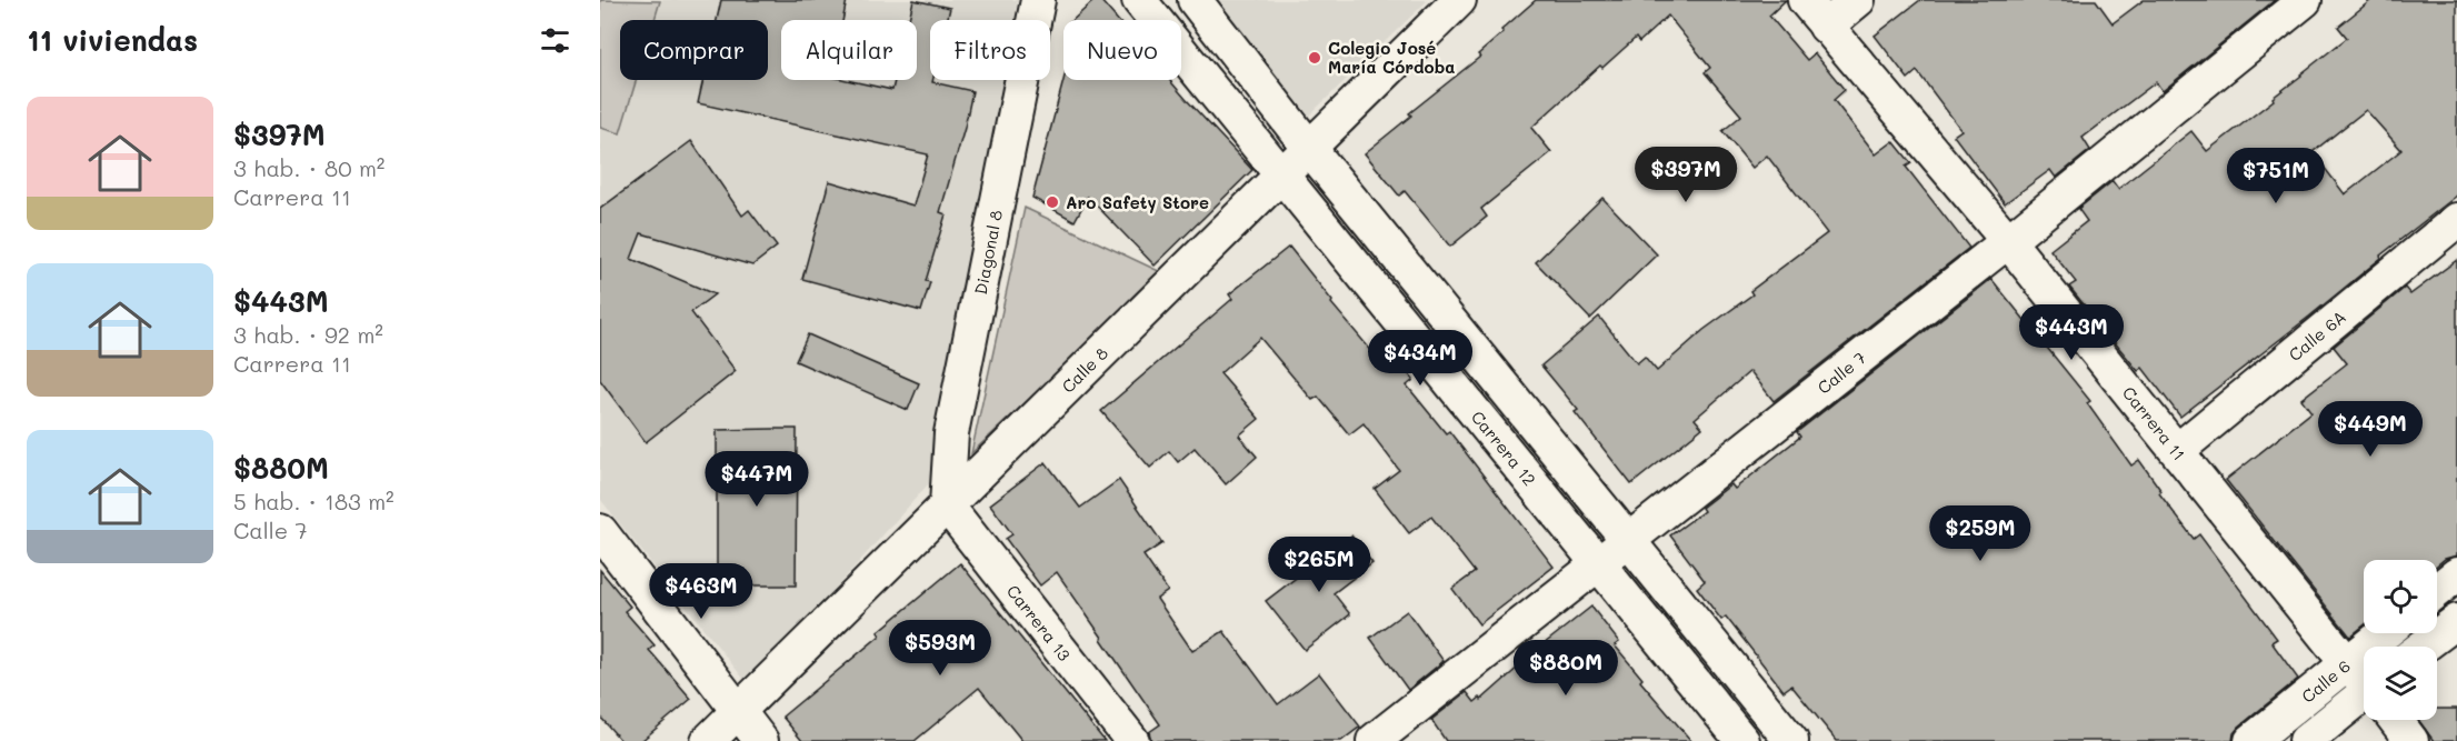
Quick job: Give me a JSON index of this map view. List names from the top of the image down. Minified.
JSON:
{"streets":{"street":["Diagonal 8","Calle 6A","Calle 8","Calle 7","Carrera 11","Carrera 12","Carrera 13","Calle 6"]},"crossings":[["Diagonal 8","Calle 8"],["Diagonal 8","Carrera 13"],["Calle 6A","Carrera 11"],["Calle 8","Carrera 12"],["Calle 8","Carrera 13"],["Calle 7","Carrera 11"],["Calle 7","Carrera 12"],["Carrera 11","Calle 6"]],"places":["Colegio José María Córdoba","Aro Safety Store"],"page":{"heading":"11 viviendas","chip":["Comprar","Alquilar","Filtros","Nuevo"],"list":[{"name":"$397M","note":"3 hab. · 80 m² · Carrera 11"},{"name":"$443M","note":"3 hab. · 92 m² · Carrera 11"},{"name":"$880M","note":"5 hab. · 183 m² · Calle 7"}],"price":["$397M","$751M","$443M","$434M","$449M","$447M","$259M","$265M","$463M","$593M","$880M"]}}
